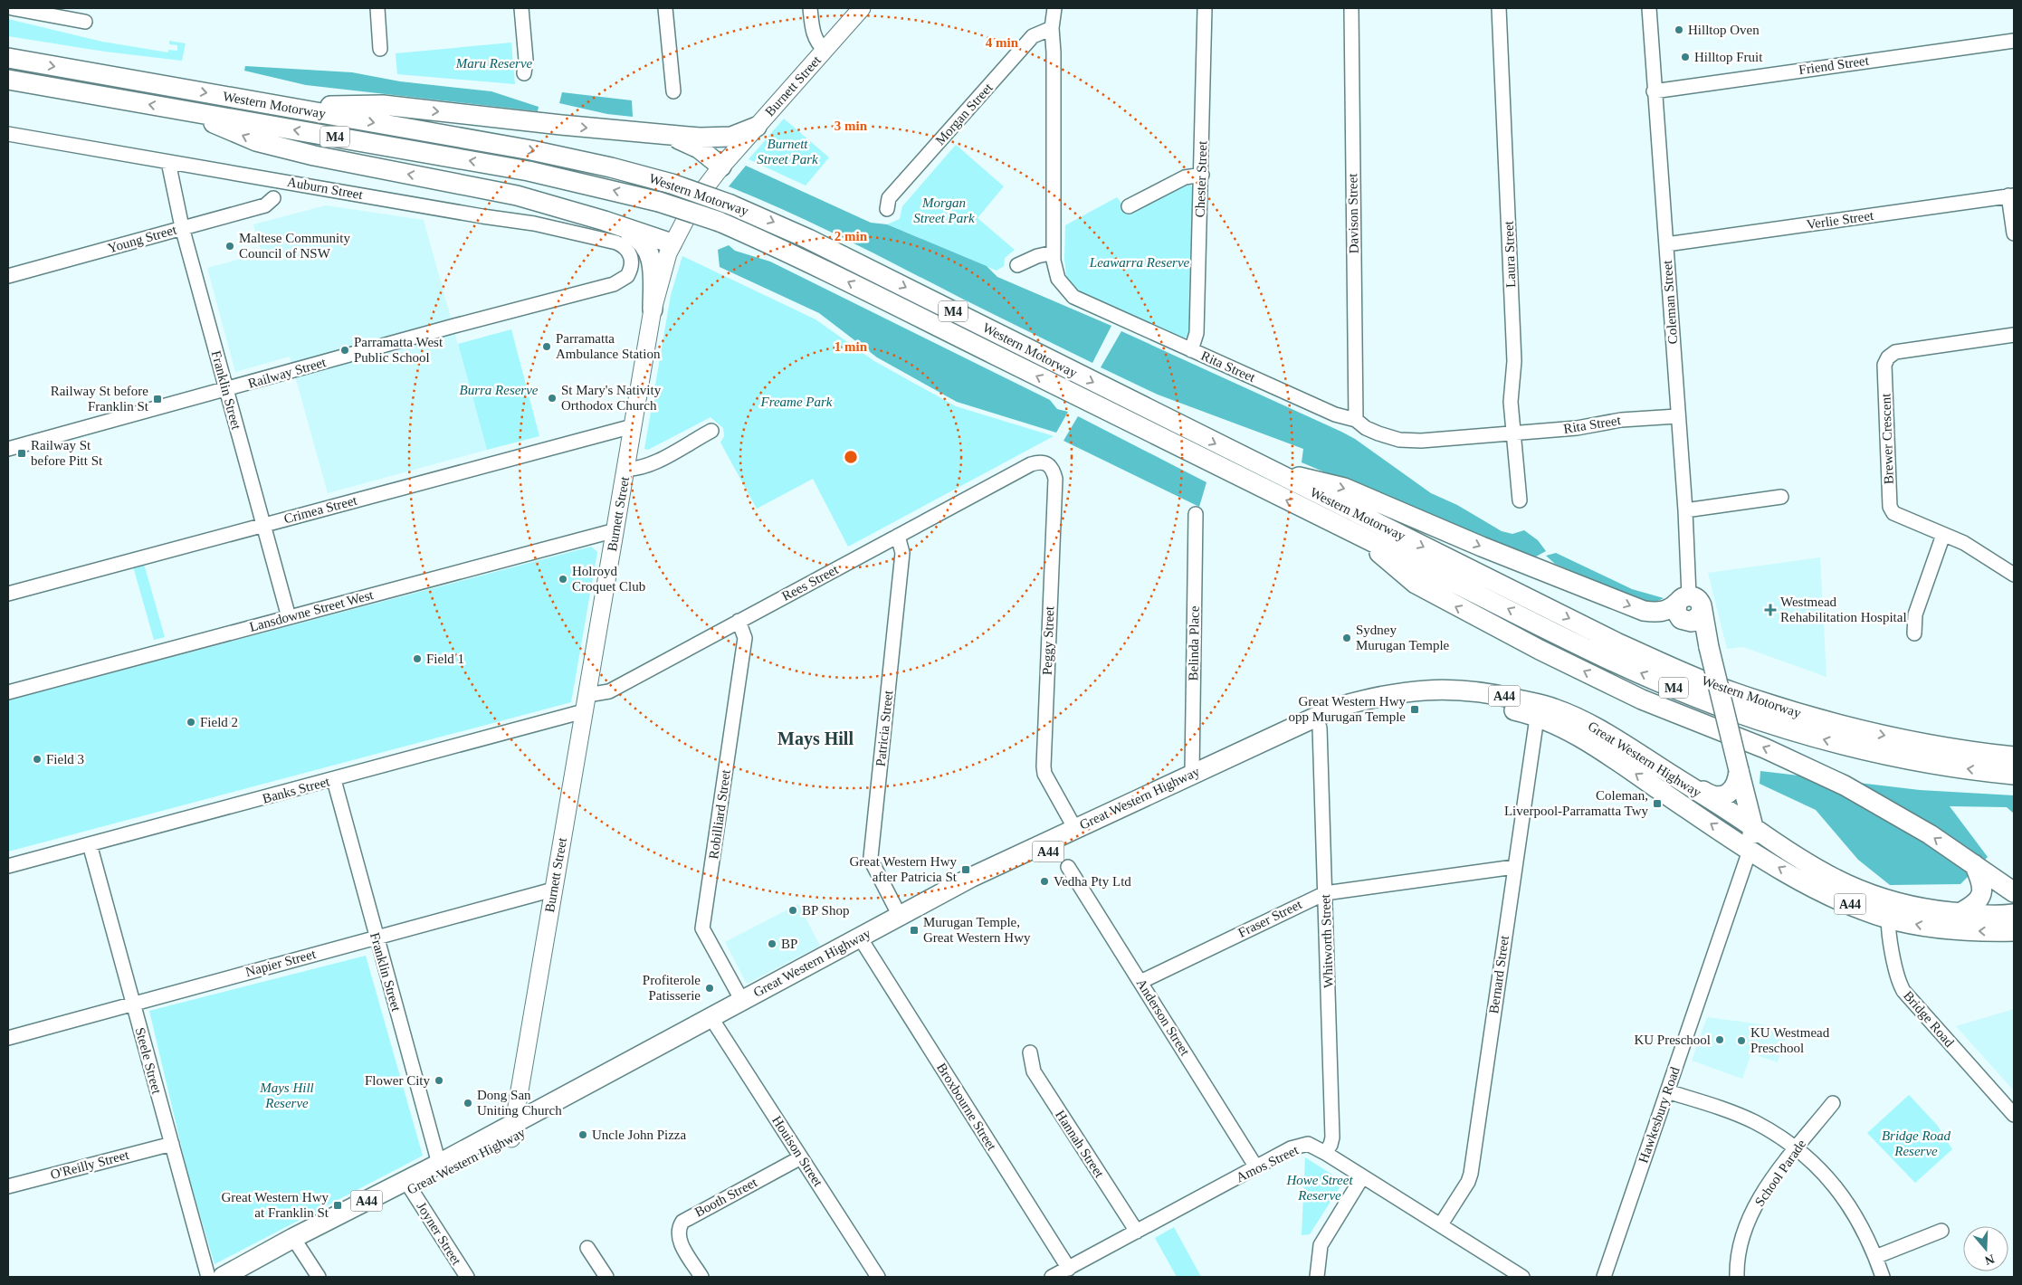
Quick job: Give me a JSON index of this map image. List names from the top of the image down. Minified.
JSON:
{"streets":{"highway":["Western Motorway","M4","Coleman Street","A44","Great Western Highway"],"main road":["Burnett Street"],"street":["Friend Street","Morgan Street","Chester Street","Auburn Street","Davison Street","Verlie Street","Young Street","Laura Street","Rita Street","Railway Street","Franklin Street","Brewer Crescent","Crimea Street","Rees Street","Lansdowne Street West","Peggy Street","Belinda Place","Patricia Street","Banks Street","Robilliard Street","Fraser Street","Whitworth Street","Napier Street","Bernard Street","Anderson Street","Bridge Road","Steele Street","Broxbourne Street","Hawkesbury Road","Hannah Street","Houison Street","Amos Street","O'Reilly Street","School Parade","Booth Street","Joyner Street"]},"crossings":[["Friend Street","Coleman Street"],["Burnett Street","M4"],["Burnett Street","Crimea Street"],["Burnett Street","Rees Street"],["Burnett Street","Lansdowne Street West"],["Burnett Street","Great Western Highway"],["Burnett Street","Banks Street"],["Burnett Street","Napier Street"],["Western Motorway","M4"],["Morgan Street","Rita Street"],["M4","Coleman Street"],["Chester Street","Rita Street"],["Auburn Street","Railway Street"],["Auburn Street","Franklin Street"],["Davison Street","Rita Street"],["Verlie Street","Coleman Street"],["Young Street","Franklin Street"],["Laura Street","Rita Street"],["Coleman Street","Rita Street"],["Coleman Street","Great Western Highway"],["Coleman Street","Hawkesbury Road"],["Railway Street","Franklin Street"],["Franklin Street","Crimea Street"],["Franklin Street","Lansdowne Street West"],["Franklin Street","Great Western Highway"],["Franklin Street","Banks Street"],["Franklin Street","Napier Street"],["Rees Street","Peggy Street"],["Rees Street","Patricia Street"],["Rees Street","Robilliard Street"],["Peggy Street","Great Western Highway"],["Belinda Place","Great Western Highway"],["Patricia Street","Great Western Highway"],["Great Western Highway","Robilliard Street"],["Great Western Highway","Whitworth Street"],["Great Western Highway","Bernard Street"],["Great Western Highway","Bridge Road"],["Great Western Highway","Broxbourne Street"],["Great Western Highway","Hawkesbury Road"],["Great Western Highway","Houison Street"],["Great Western Highway","Joyner Street"],["Banks Street","Steele Street"],["Fraser Street","Whitworth Street"],["Fraser Street","Bernard Street"],["Fraser Street","Anderson Street"],["Whitworth Street","Amos Street"],["Napier Street","Steele Street"],["Bernard Street","Amos Street"],["Anderson Street","Amos Street"],["Steele Street","O'Reilly Street"],["Broxbourne Street","Amos Street"],["Hannah Street","Amos Street"],["Houison Street","Booth Street"]],"districts":["Mays Hill"],"parks":["Maru Reserve","Burnett Street Park","Morgan Street Park","Leawarra Reserve","Burra Reserve","Freame Park","Mays Hill Reserve","Bridge Road Reserve","Howe Street Reserve"],"places":{"other":["Hilltop Oven","Hilltop Fruit","Maltese Community Council of NSW","Parramatta Ambulance Station","Parramatta West Public School","St Mary's Nativity Orthodox Church","Holroyd Croquet Club","Sydney Murugan Temple","Field 1","Field 2","Field 3","Vedha Pty Ltd","BP Shop","BP","Profiterole Patisserie","KU Preschool","KU Westmead Preschool","Flower City","Dong San Uniting Church","Uncle John Pizza"],"transit":["Railway St before Franklin St","Railway St before Pitt St","Great Western Hwy opp Murugan Temple","Coleman, Liverpool-Parramatta Twy","Great Western Hwy after Patricia St","Murugan Temple, Great Western Hwy","Great Western Hwy at Franklin St"],"health":["Westmead Rehabilitation Hospital"]},"north":"bottom","rings":["4 min","3 min","2 min","1 min"]}
